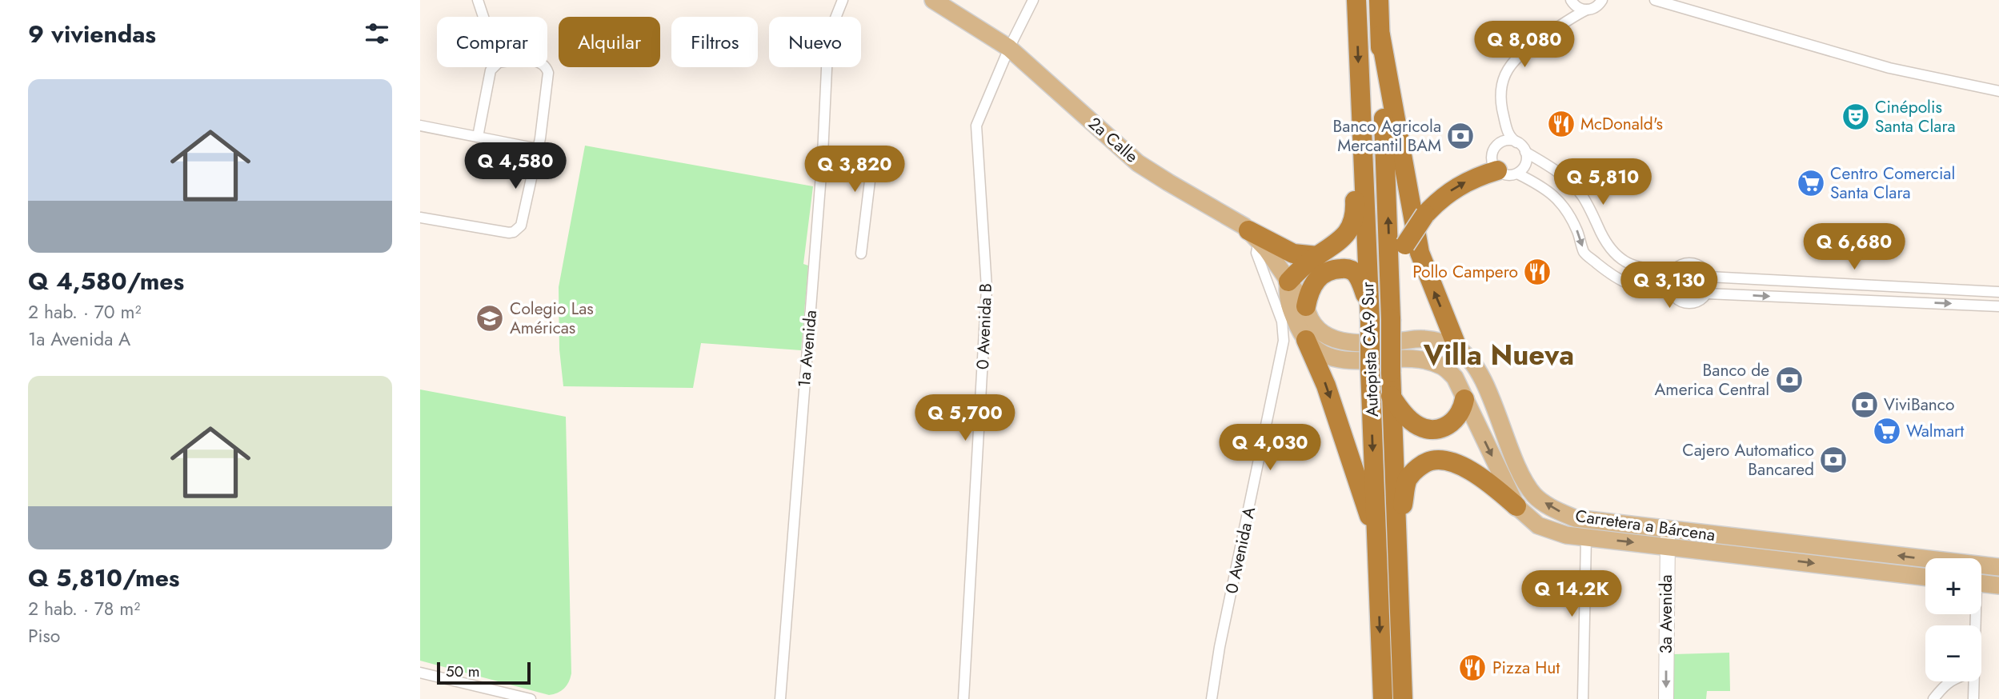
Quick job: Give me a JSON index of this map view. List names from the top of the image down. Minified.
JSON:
{"streets":{"highway":["Autopista CA-9 Sur"],"main road":["2a Calle","Carretera a Bárcena"],"street":["0 Avenida B","1a Avenida","0 Avenida A","3a Avenida"]},"crossings":[["2a Calle","0 Avenida B"],["2a Calle","Carretera a Bárcena"],["2a Calle","0 Avenida A"],["Carretera a Bárcena","3a Avenida"]],"districts":["Villa Nueva"],"places":{"theatre":["Cinépolis Santa Clara"],"restaurant":["McDonald's","Pollo Campero","Pizza Hut"],"bank":["Banco Agricola Mercantil BAM","Banco de America Central","ViviBanco","Cajero Automatico Bancared"],"supermarket":["Centro Comercial Santa Clara","Walmart"],"school or university":["Colegio Las Américas"]},"scale_bar":"50 m","page":{"heading":"9 viviendas","chip":["Comprar","Alquilar","Filtros","Nuevo"],"price":["Q 8,080","Q 4,580","Q 3,820","Q 5,810","Q 6,680","Q 3,130","Q 5,700","Q 4,030","Q 14.2K"],"list":[{"name":"Q 4,580/mes","note":"2 hab. · 70 m² · 1a Avenida A"},{"name":"Q 5,810/mes","note":"2 hab. · 78 m² · Piso"}],"map_buttons":["+","−"],"scale":"50 m"}}
